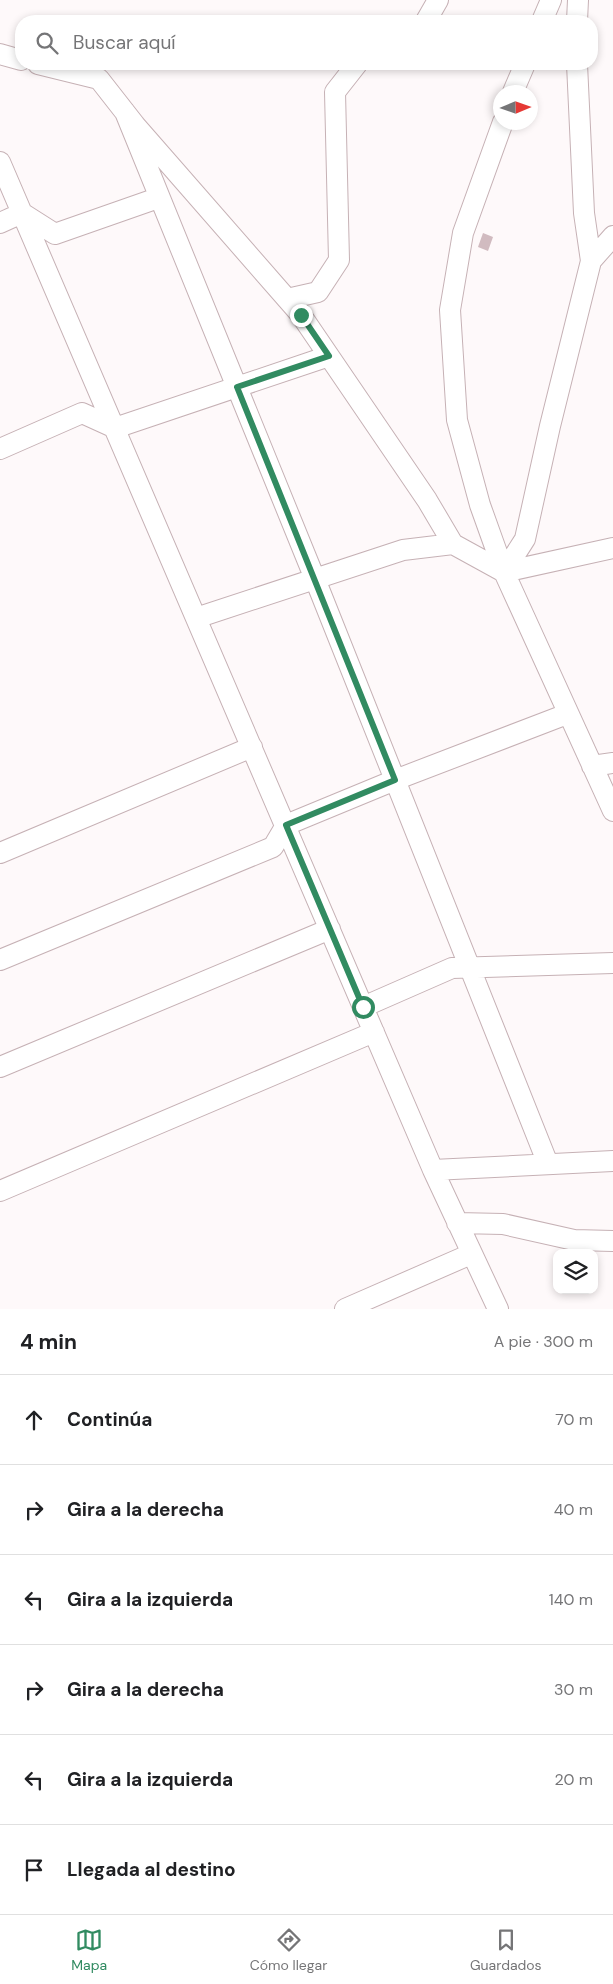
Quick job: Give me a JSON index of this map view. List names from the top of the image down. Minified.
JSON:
{"north":"right","page":{"search":"Buscar aquí","heading":["4 min","A pie · 300 m"],"list":[["Continúa","70 m"],["Gira a la derecha","40 m"],["Gira a la izquierda","140 m"],["Gira a la derecha","30 m"],["Gira a la izquierda","20 m"],"Llegada al destino"],"nav":["Mapa","Cómo llegar","Guardados"]}}
